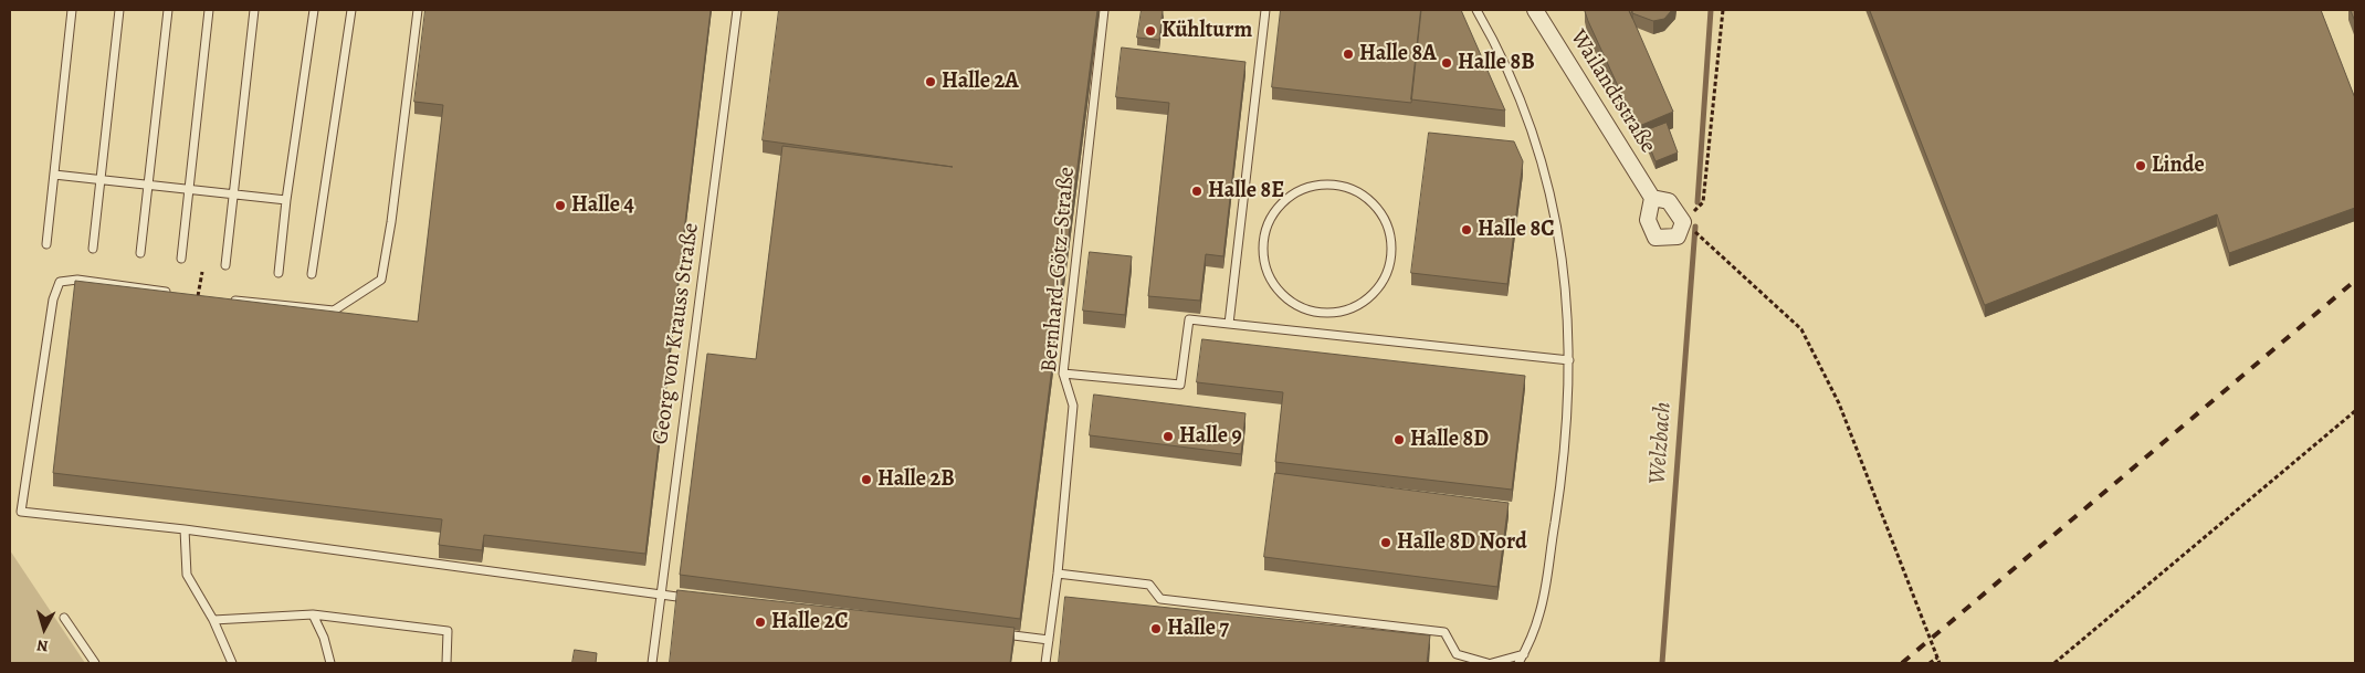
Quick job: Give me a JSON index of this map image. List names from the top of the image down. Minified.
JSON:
{"streets":{"street":["Wailandtstraße"],"lane":["Bernhard-Götz-Straße","Georg von Krauss Straße"]},"water":["Welzbach"],"places":["Kühlturm","Halle 8A","Halle 8B","Halle 2A","Linde","Halle 8E","Halle 4","Halle 8C","Halle 9","Halle 8D","Halle 2B","Halle 8D Nord","Halle 2C","Halle 7"],"north":"bottom"}
